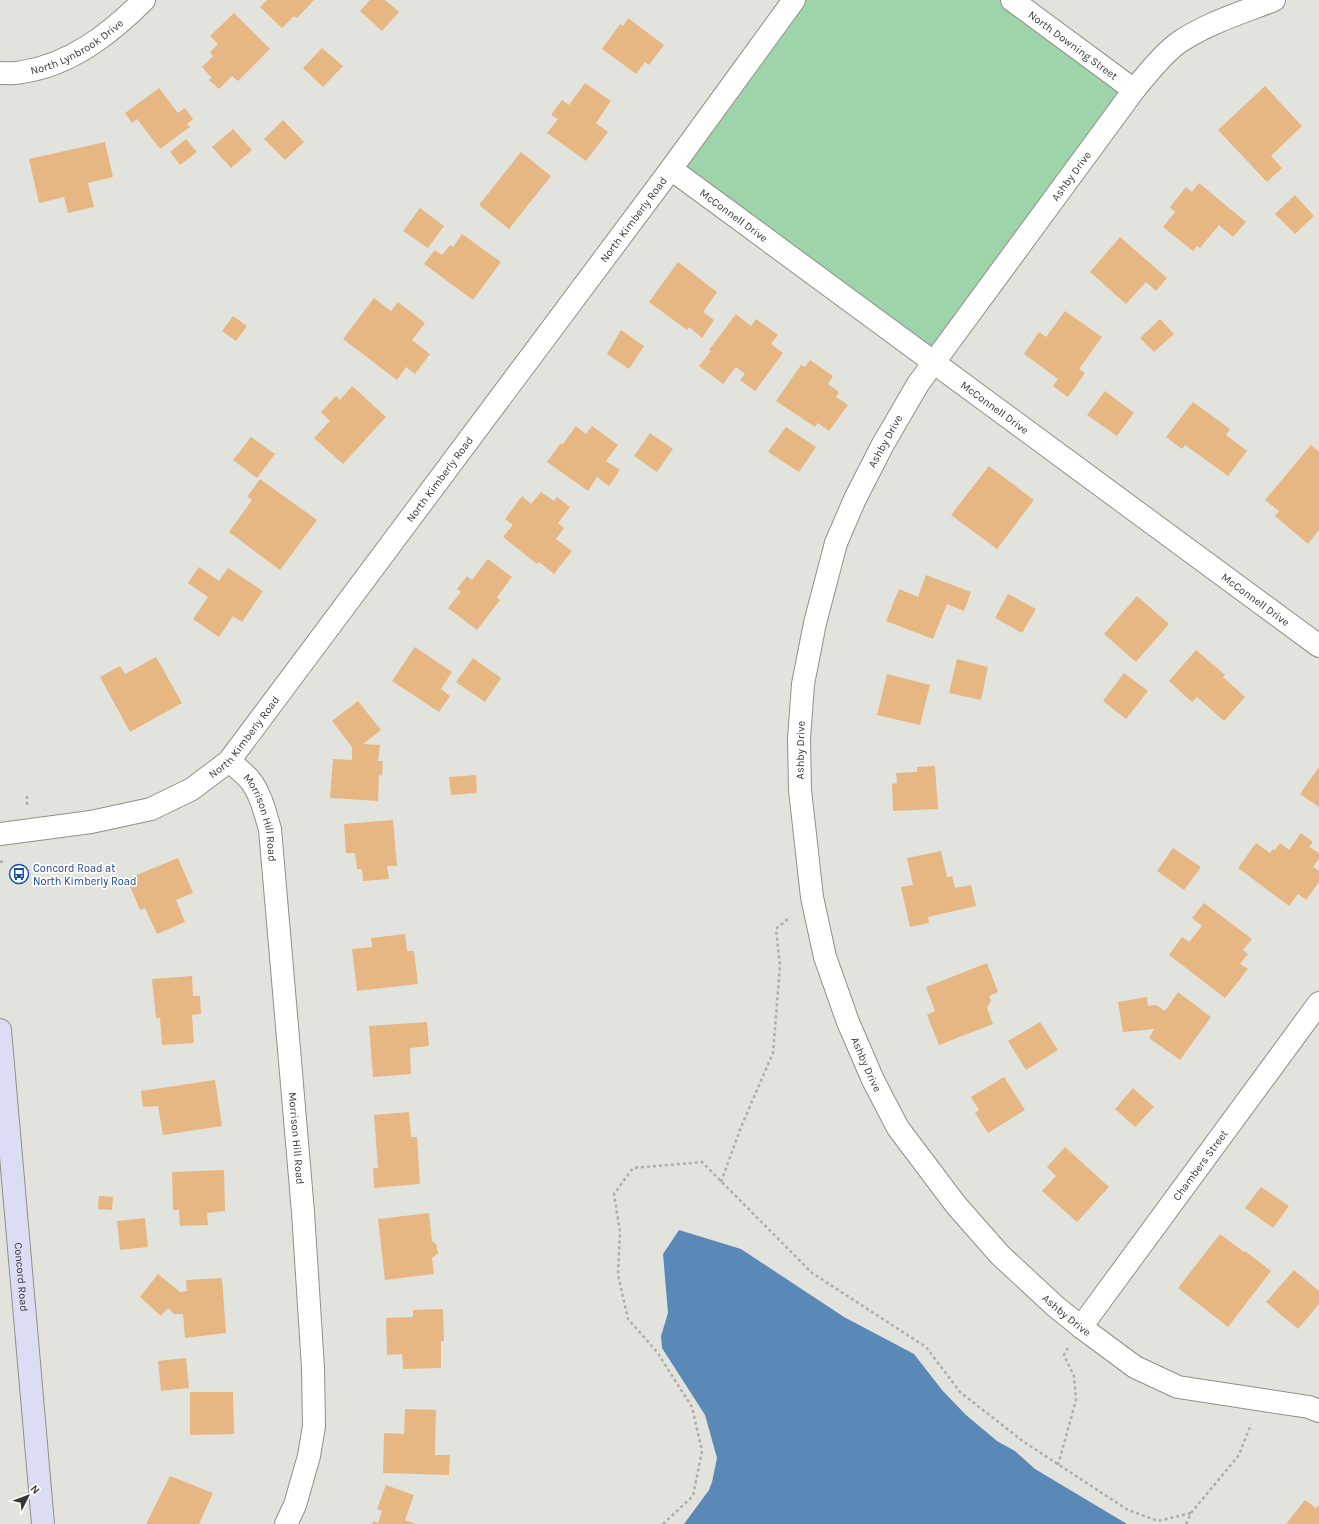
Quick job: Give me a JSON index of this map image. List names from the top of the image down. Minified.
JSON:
{"streets":{"main road":["Concord Road"],"street":["North Lynbrook Drive","North Downing Street","Ashby Drive","McConnell Drive","North Kimberly Road","Morrison Hill Road","Chambers Street"]},"crossings":[["North Downing Street","Ashby Drive"],["Ashby Drive","McConnell Drive"],["Ashby Drive","Chambers Street"],["McConnell Drive","North Kimberly Road"],["North Kimberly Road","Morrison Hill Road"]],"places":{"bus stop":["Concord Road at North Kimberly Road"]},"north":"top right"}
